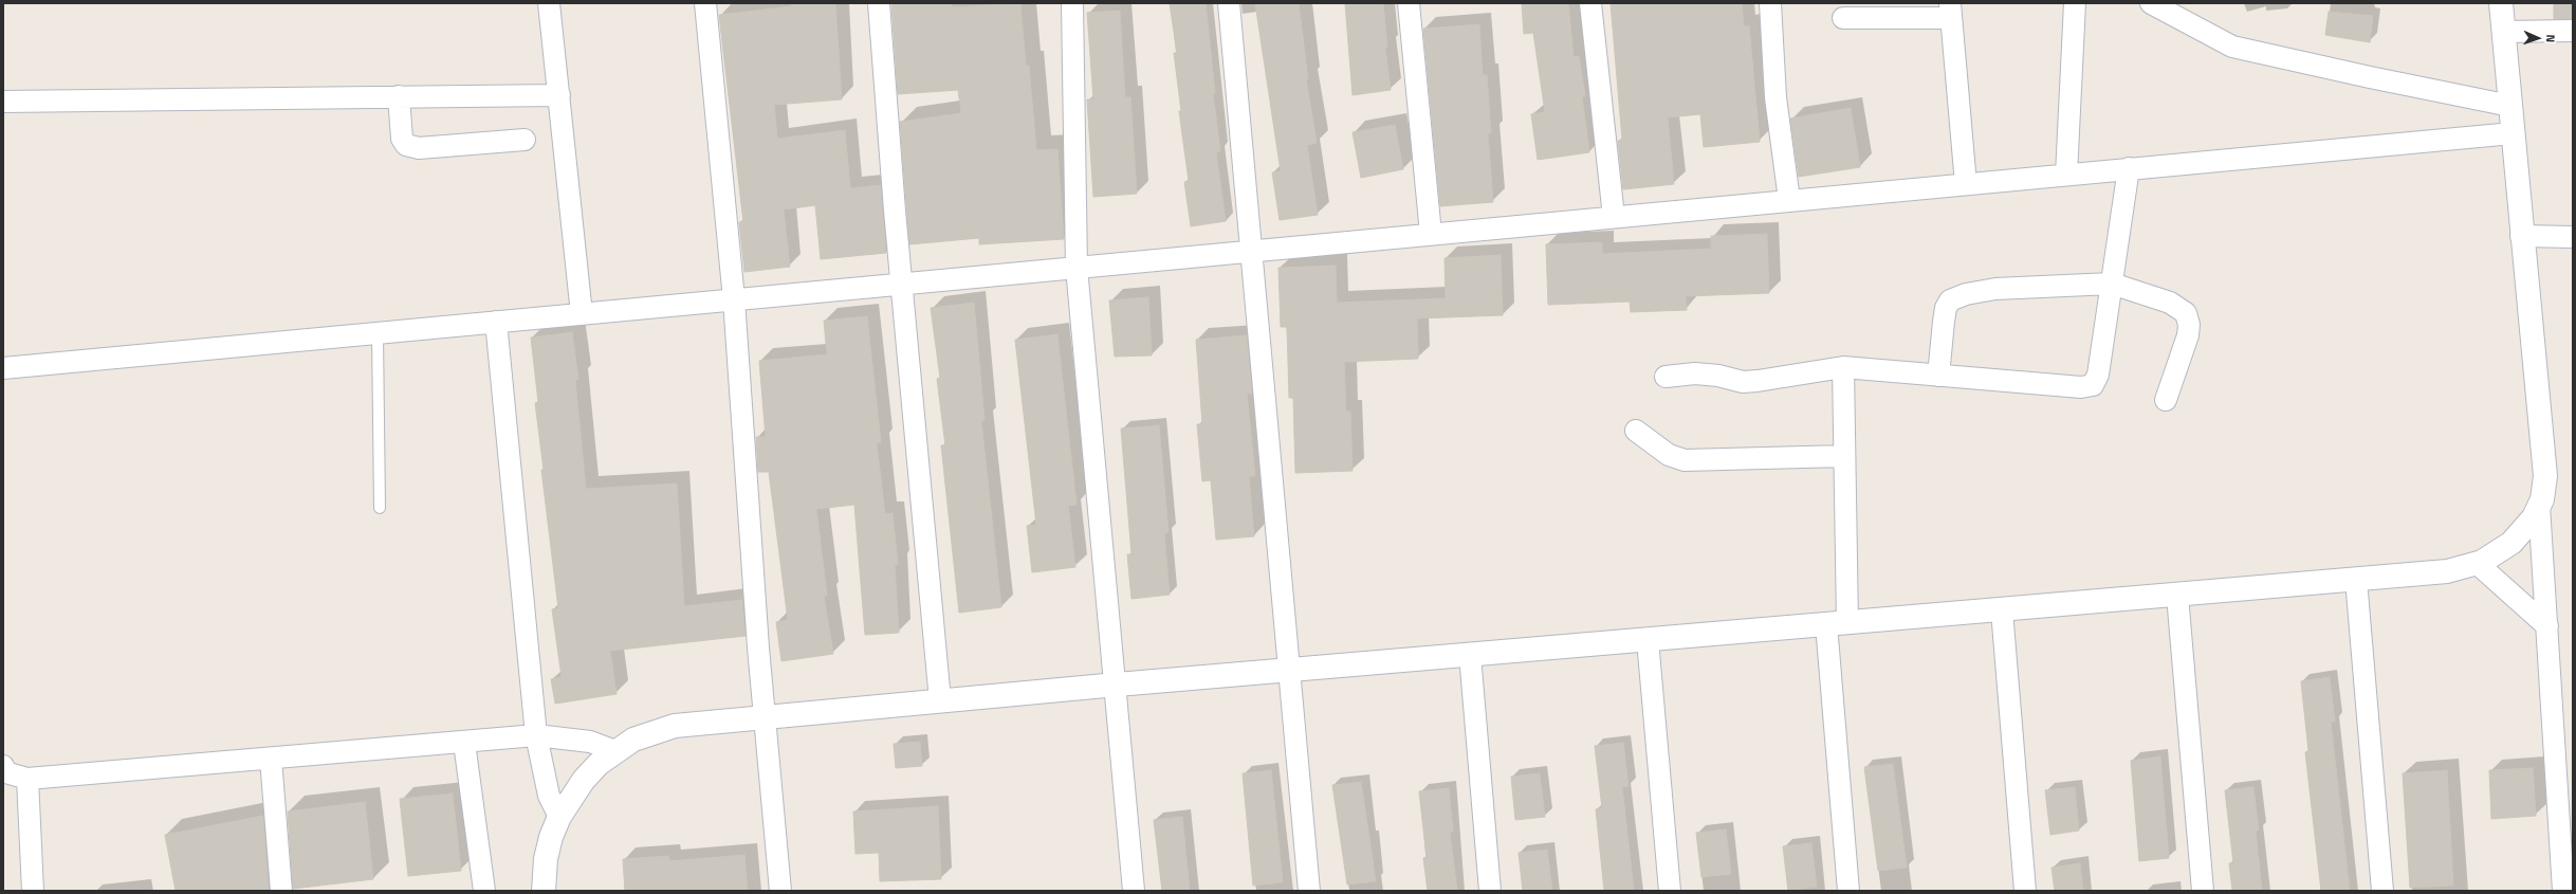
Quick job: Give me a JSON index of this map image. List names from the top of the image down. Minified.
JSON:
{"north":"right"}
